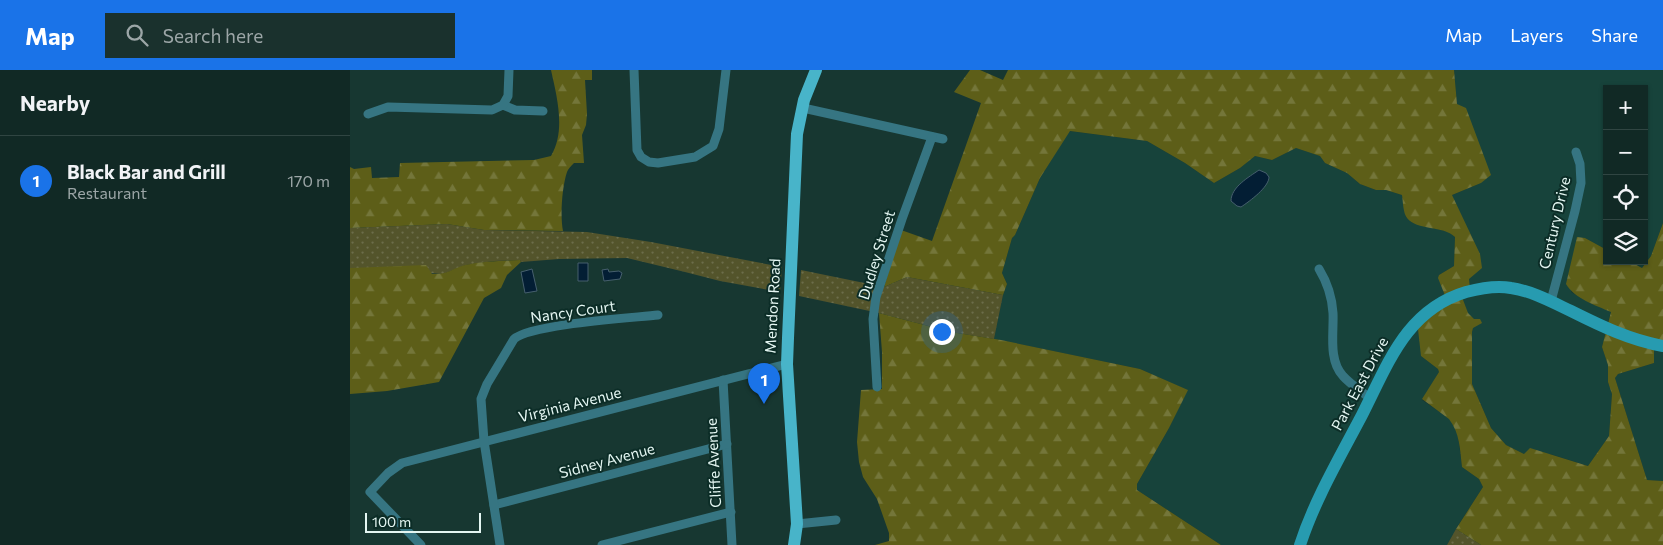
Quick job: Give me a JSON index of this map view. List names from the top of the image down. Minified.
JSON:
{"streets":{"main road":["Mendon Road"],"street":["Century Drive","Dudley Street","Nancy Court","Park East Drive","Virginia Avenue","Sidney Avenue","Cliffe Avenue"]},"crossings":[["Century Drive","Park East Drive"],["Mendon Road","Virginia Avenue"],["Nancy Court","Virginia Avenue"],["Virginia Avenue","Cliffe Avenue"],["Sidney Avenue","Cliffe Avenue"]],"scale_bar":"100 m","page":{"header":"Map","search":"Search here","nav":["Map","Layers","Share"],"heading":"Nearby","map_buttons":["+","−"],"list":[{"mark":"1","name":"Black Bar and Grill","note":"Restaurant","value":"170 m"}],"pins":"1","scale":"100 m"}}
